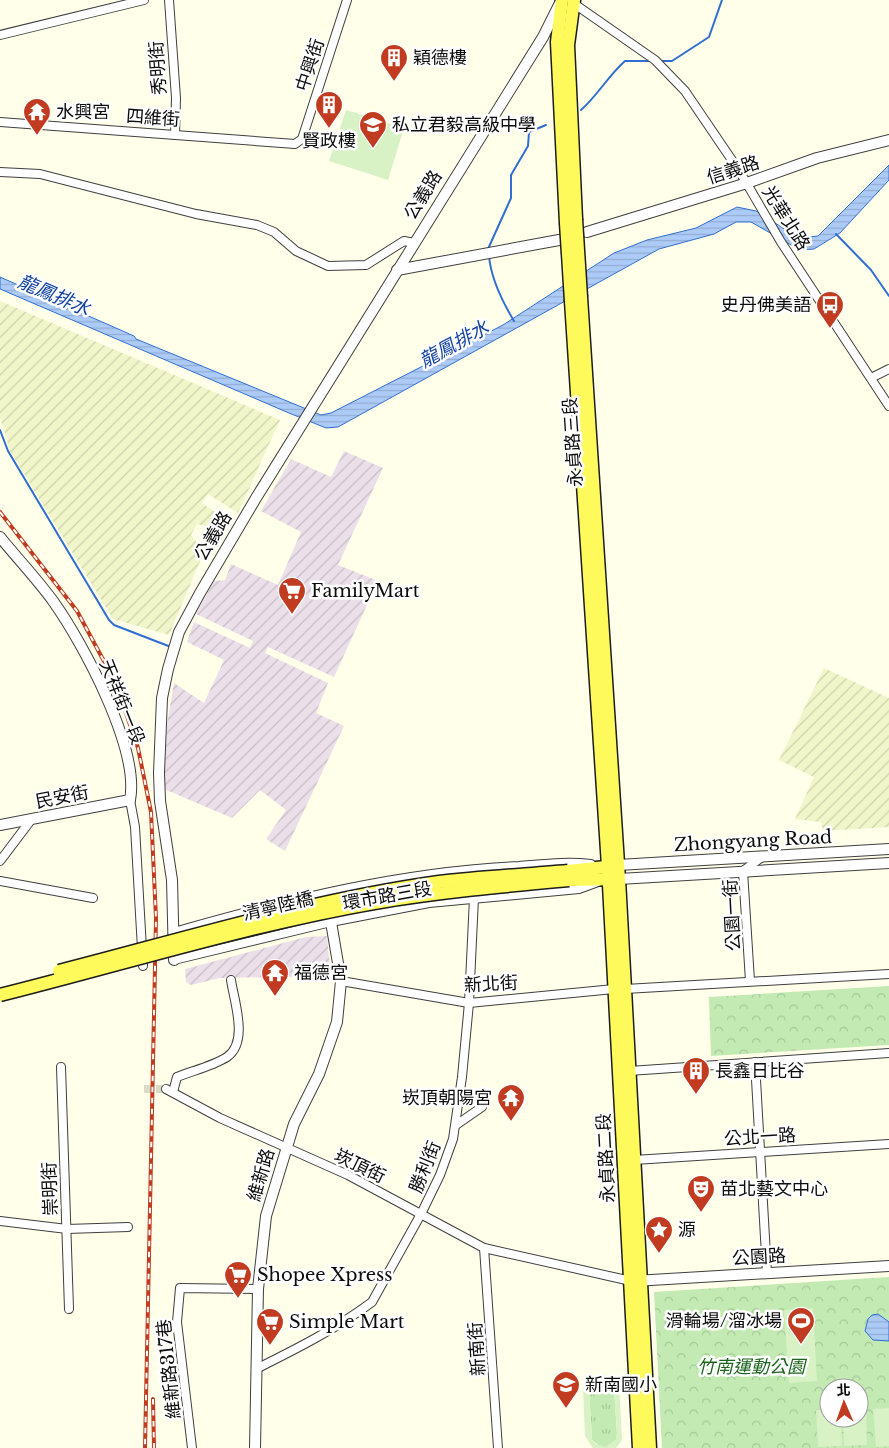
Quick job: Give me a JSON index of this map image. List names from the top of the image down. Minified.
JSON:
{"streets":{"main road":["永貞路三段","清寧陸橋","永貞路二段"],"street":["中興街","秀明街","四維街","信義路","公義路","光華北路","天祥街一段","民安街","Zhongyang Road","環市路三段","公園一街","新北街","公北一路","崁頂街","勝利街","維新路","崇明街","公園路","新南街","維新路317巷"]},"crossings":[["中興街","四維街"],["秀明街","四維街"],["信義路","光華北路"],["公義路","光華北路"],["公義路","永貞路三段"],["公義路","環市路三段"],["光華北路","永貞路三段"],["永貞路三段","Zhongyang Road"],["永貞路三段","環市路三段"],["永貞路三段","永貞路二段"],["天祥街一段","民安街"],["Zhongyang Road","環市路三段"],["Zhongyang Road","公園一街"],["Zhongyang Road","永貞路二段"],["環市路三段","永貞路二段"],["環市路三段","勝利街"],["環市路三段","維新路"],["公園一街","新北街"],["新北街","永貞路二段"],["新北街","勝利街"],["新北街","維新路"],["公北一路","永貞路二段"],["永貞路二段","崁頂街"],["永貞路二段","公園路"],["崁頂街","勝利街"],["崁頂街","維新路"],["崁頂街","公園路"],["崁頂街","新南街"],["勝利街","維新路"],["維新路","維新路317巷"]],"water":["龍鳳排水"],"parks":["竹南運動公園"],"places":{"building":["穎德樓","賢政樓","長鑫日比谷"],"temple":["水興宮","福德宮","崁頂朝陽宮"],"school or university":["私立君毅高級中學","新南國小"],"bus stop":["史丹佛美語"],"supermarket":["FamilyMart","Shopee Xpress","Simple Mart"],"theatre":["苗北藝文中心"],"place":["源"],"sports":["滑輪場/溜冰場"]},"north":"top"}
